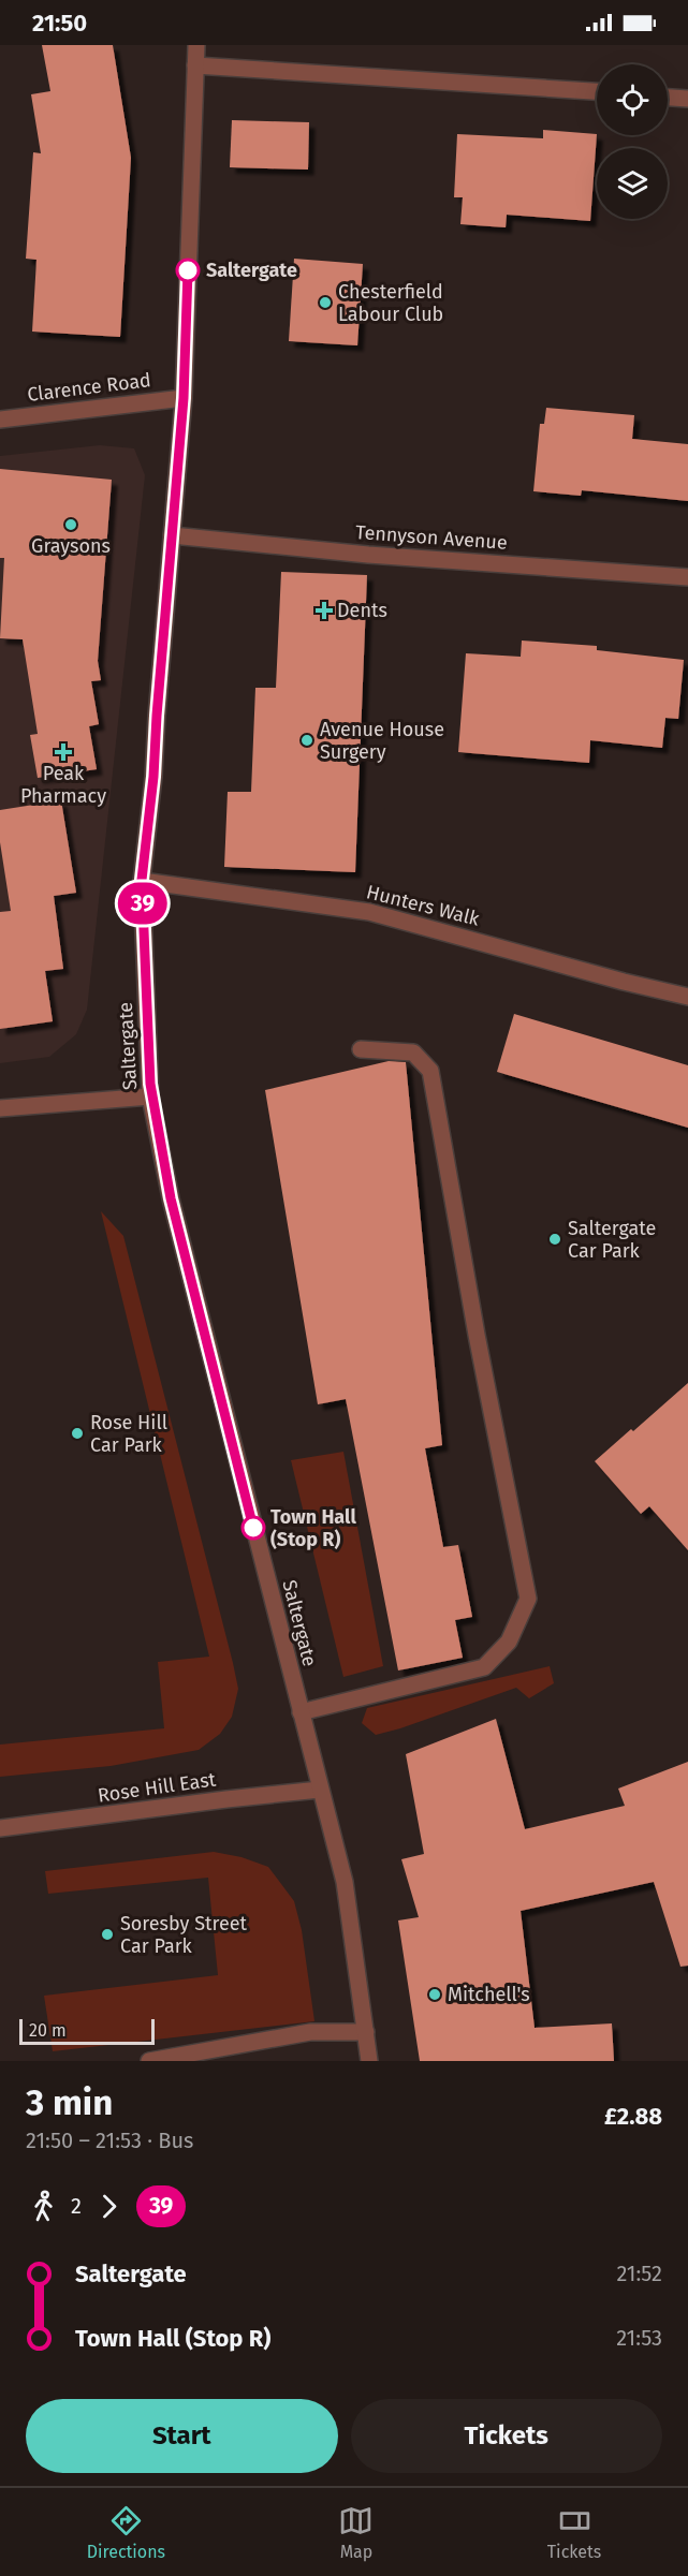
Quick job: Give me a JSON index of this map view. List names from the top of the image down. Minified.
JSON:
{"streets":{"street":["Clarence Road","Tennyson Avenue","Hunters Walk","Saltergate","Rose Hill East"]},"crossings":[["Clarence Road","Saltergate"],["Tennyson Avenue","Saltergate"],["Hunters Walk","Saltergate"],["Saltergate","Rose Hill East"]],"places":{"other":["Saltergate","Chesterfield Labour Club","Graysons","Avenue House Surgery","Saltergate Car Park","Rose Hill Car Park","Town Hall (Stop R)","Soresby Street Car Park","Mitchell's"],"health":["Dents","Peak Pharmacy"]},"lines":["bus line 39"],"scale_bar":"20 m","page":{"status":"21:50","on_map":"39","scale":"20 m","heading":["3 min","21:50 – 21:53 · Bus","£2.88"],"legs":["2","39"],"list":[{"name":"Saltergate","value":"21:52"},{"name":"Town Hall (Stop R)","value":"21:53"}],"buttons":["Start","Tickets"],"tabs":["Directions","Map","Tickets"]}}
